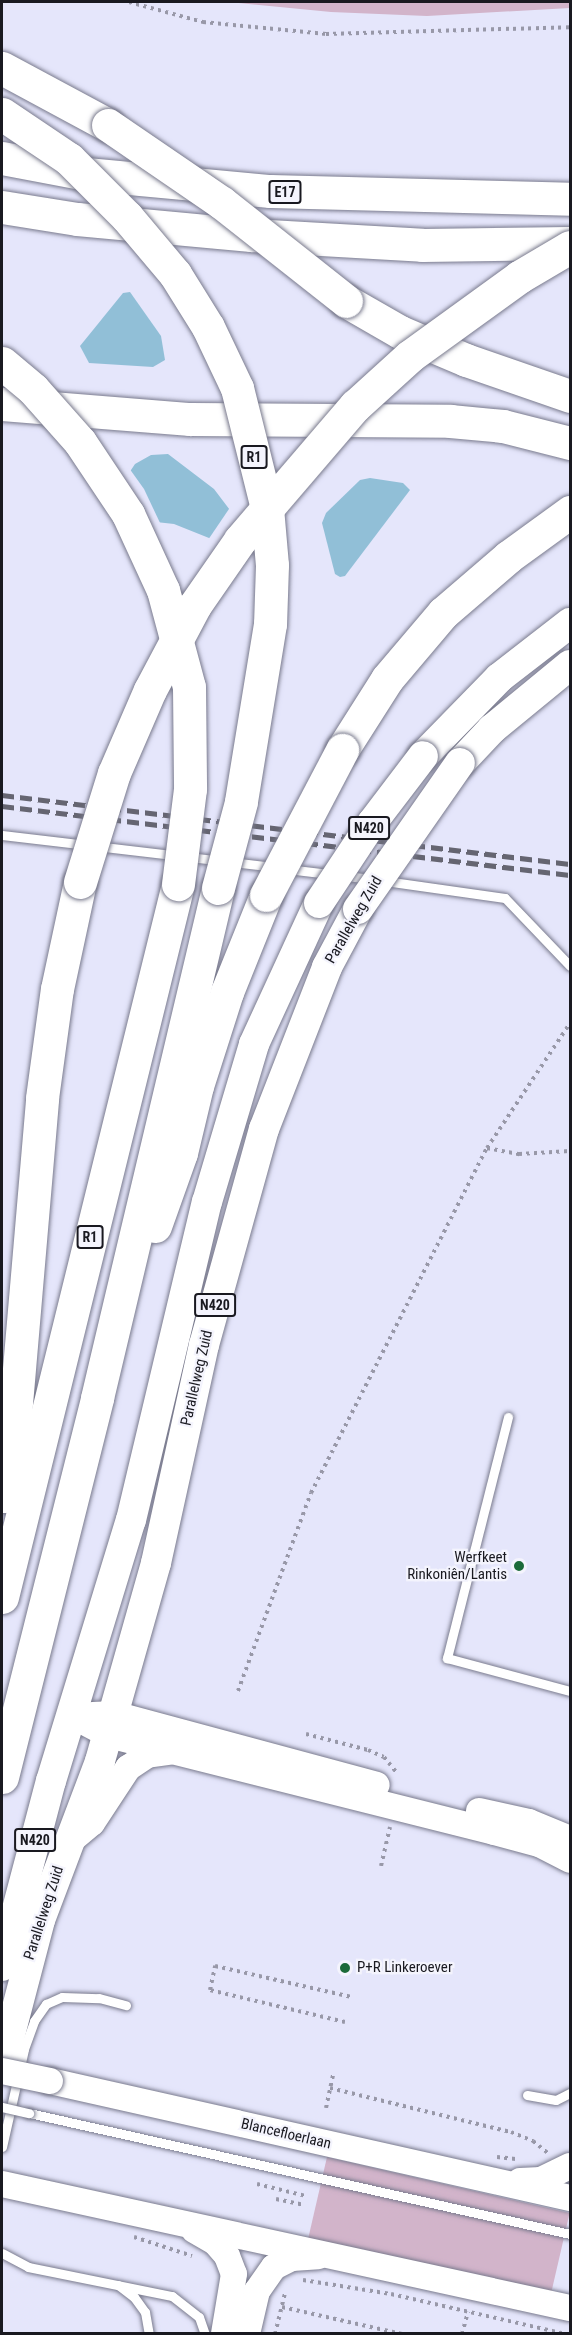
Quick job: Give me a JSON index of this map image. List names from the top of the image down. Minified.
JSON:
{"streets":{"highway":["E17","R1","N420","Parallelweg Zuid"],"main road":["Blancefloerlaan"]},"crossings":[["N420","Parallelweg Zuid"]],"places":["Werfkeet Rinkoniên/Lantis","P+R Linkeroever"]}
